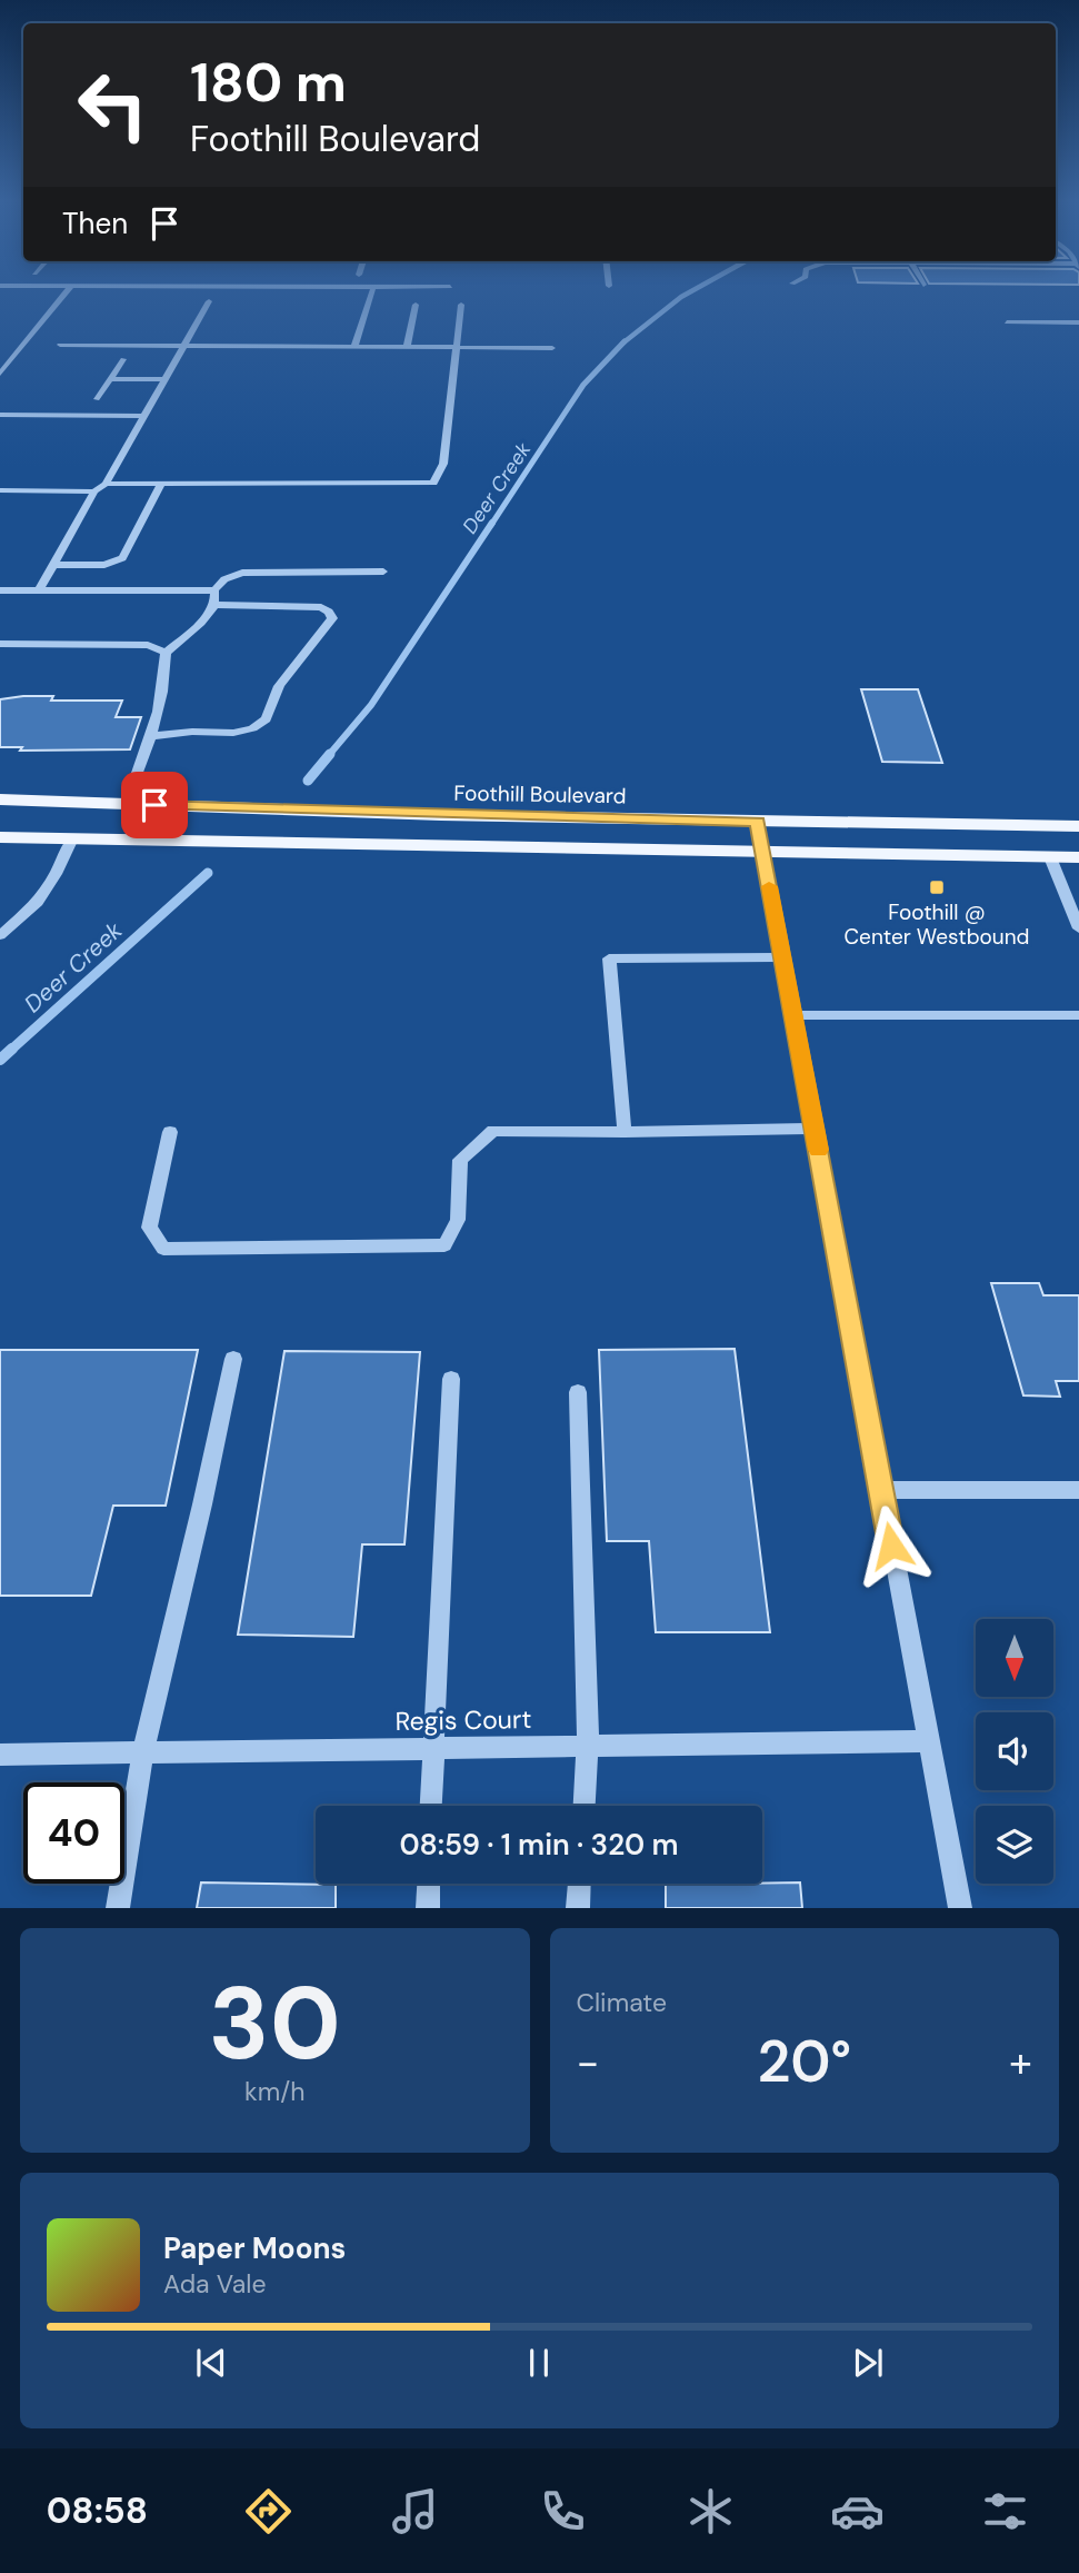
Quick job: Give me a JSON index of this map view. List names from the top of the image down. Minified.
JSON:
{"streets":{"main road":["Foothill Boulevard"],"street":["Regis Court"]},"water":["Deer Creek"],"places":{"transit":["Foothill @ Center Westbound"]},"north":"bottom","page":{"turn":["180 m","Foothill Boulevard"],"then":"Then","limit":"40","trip":"08:59 · 1 min · 320 m","tile":[["30","km/h"],"Climate"],"heat":["−","20°","+"],"song":["Paper Moons","Ada Vale"],"tabs":"08:58"}}
